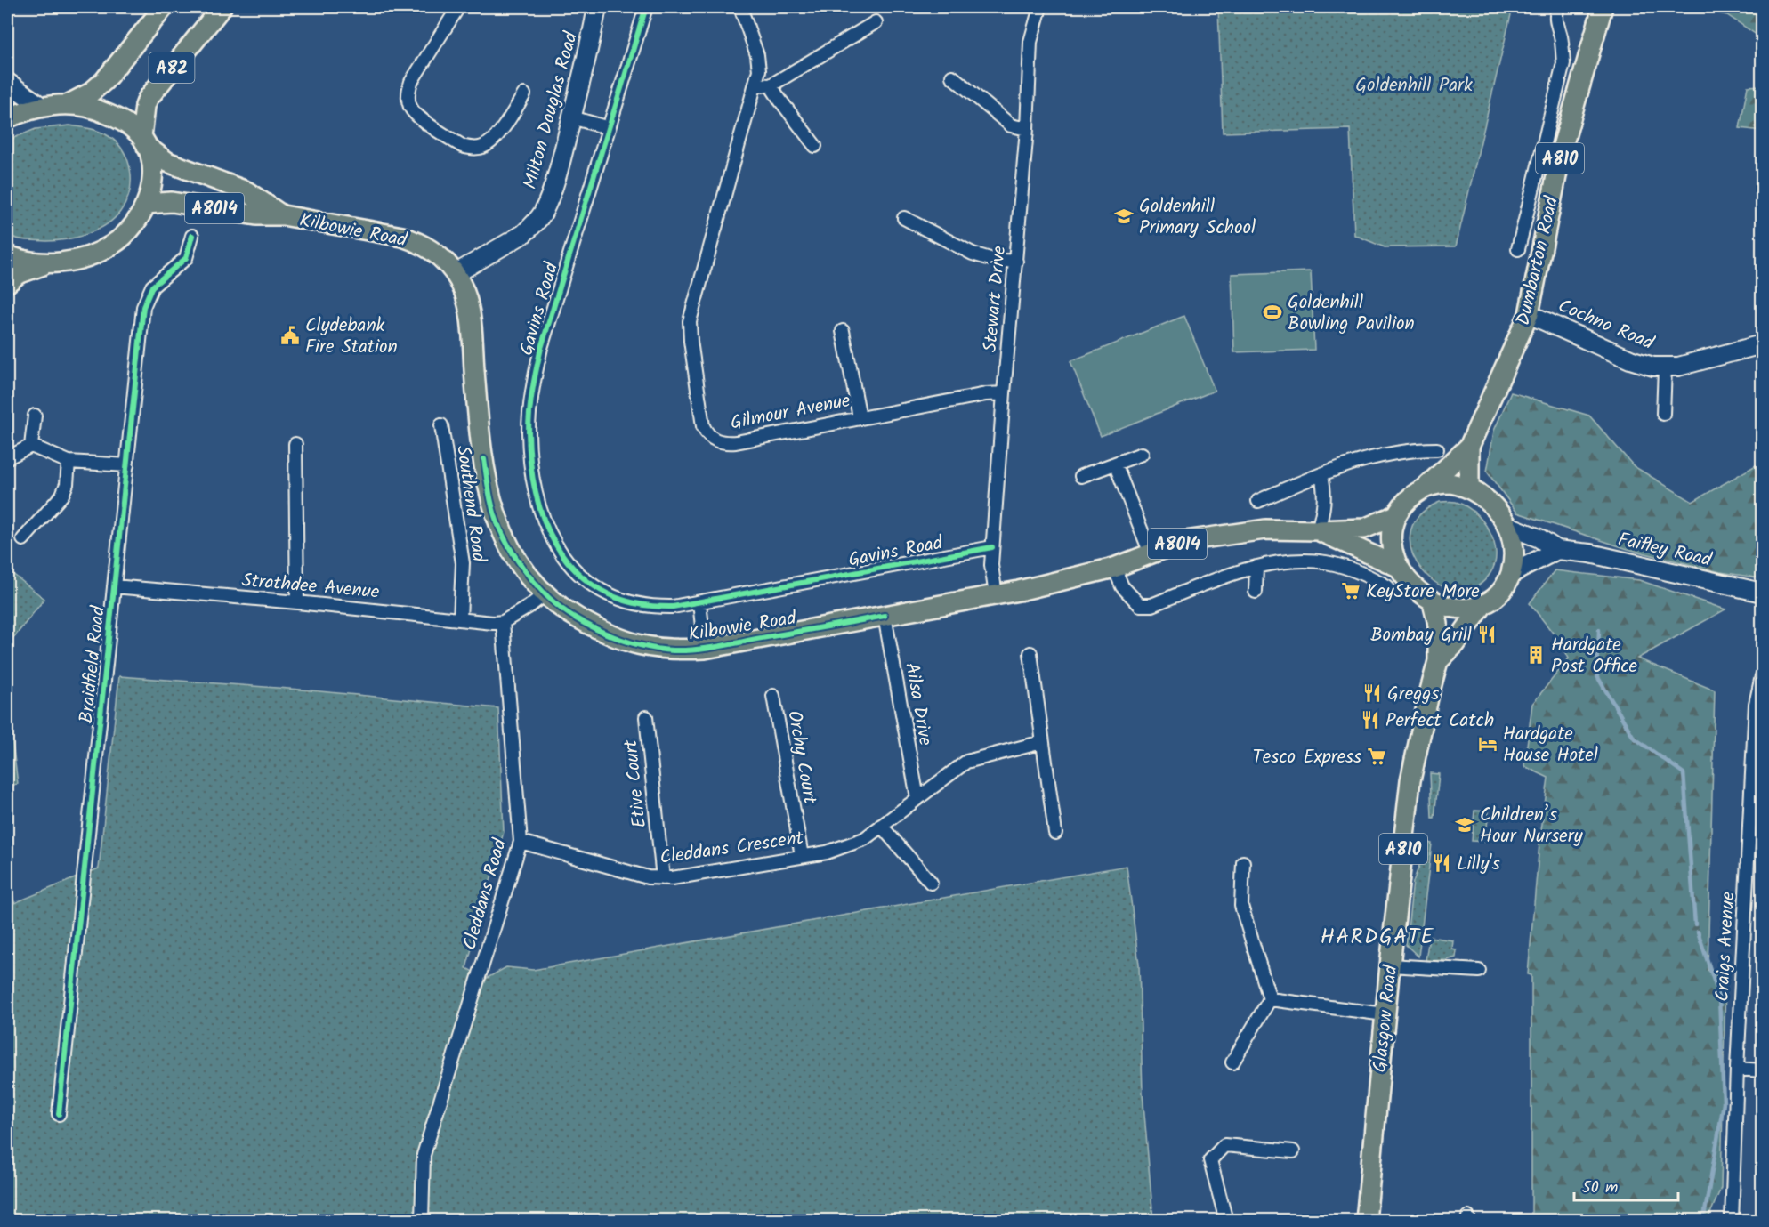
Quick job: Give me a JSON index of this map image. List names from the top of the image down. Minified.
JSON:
{"streets":{"main road":["A82","A810","A8014","Kilbowie Road","Dumbarton Road","Glasgow Road"],"street":["Milton Douglas Road","Stewart Drive","Gavins Road","Cochno Road","Gilmour Avenue","Southend Road","Faifley Road","Strathdee Avenue","Braidfield Road","Ailsa Drive","Orchy Court","Etive Court","Cleddans Crescent","Cleddans Road","Craigs Avenue"]},"crossings":[["A82","Kilbowie Road"],["Milton Douglas Road","Kilbowie Road"],["A810","Kilbowie Road"],["A810","Dumbarton Road"],["A810","Faifley Road"],["A810","Glasgow Road"],["Kilbowie Road","Stewart Drive"],["Kilbowie Road","Faifley Road"],["Kilbowie Road","Ailsa Drive"],["Kilbowie Road","Glasgow Road"],["Dumbarton Road","Cochno Road"],["Stewart Drive","Gavins Road"],["Stewart Drive","Gilmour Avenue"],["Southend Road","Strathdee Avenue"],["Faifley Road","Glasgow Road"],["Strathdee Avenue","Braidfield Road"],["Strathdee Avenue","Cleddans Road"],["Ailsa Drive","Cleddans Crescent"],["Orchy Court","Cleddans Crescent"],["Etive Court","Cleddans Crescent"],["Cleddans Crescent","Cleddans Road"]],"districts":["HARDGATE"],"parks":["Goldenhill Park"],"places":{"school or university":["Goldenhill Primary School","Children’s Hour Nursery"],"sports":["Goldenhill Bowling Pavilion"],"public building":["Clydebank Fire Station"],"supermarket":["KeyStore More","Tesco Express"],"restaurant":["Bombay Grill","Greggs","Perfect Catch","Lilly's"],"building":["Hardgate Post Office"],"hotel":["Hardgate House Hotel"]},"scale_bar":"50 m"}
